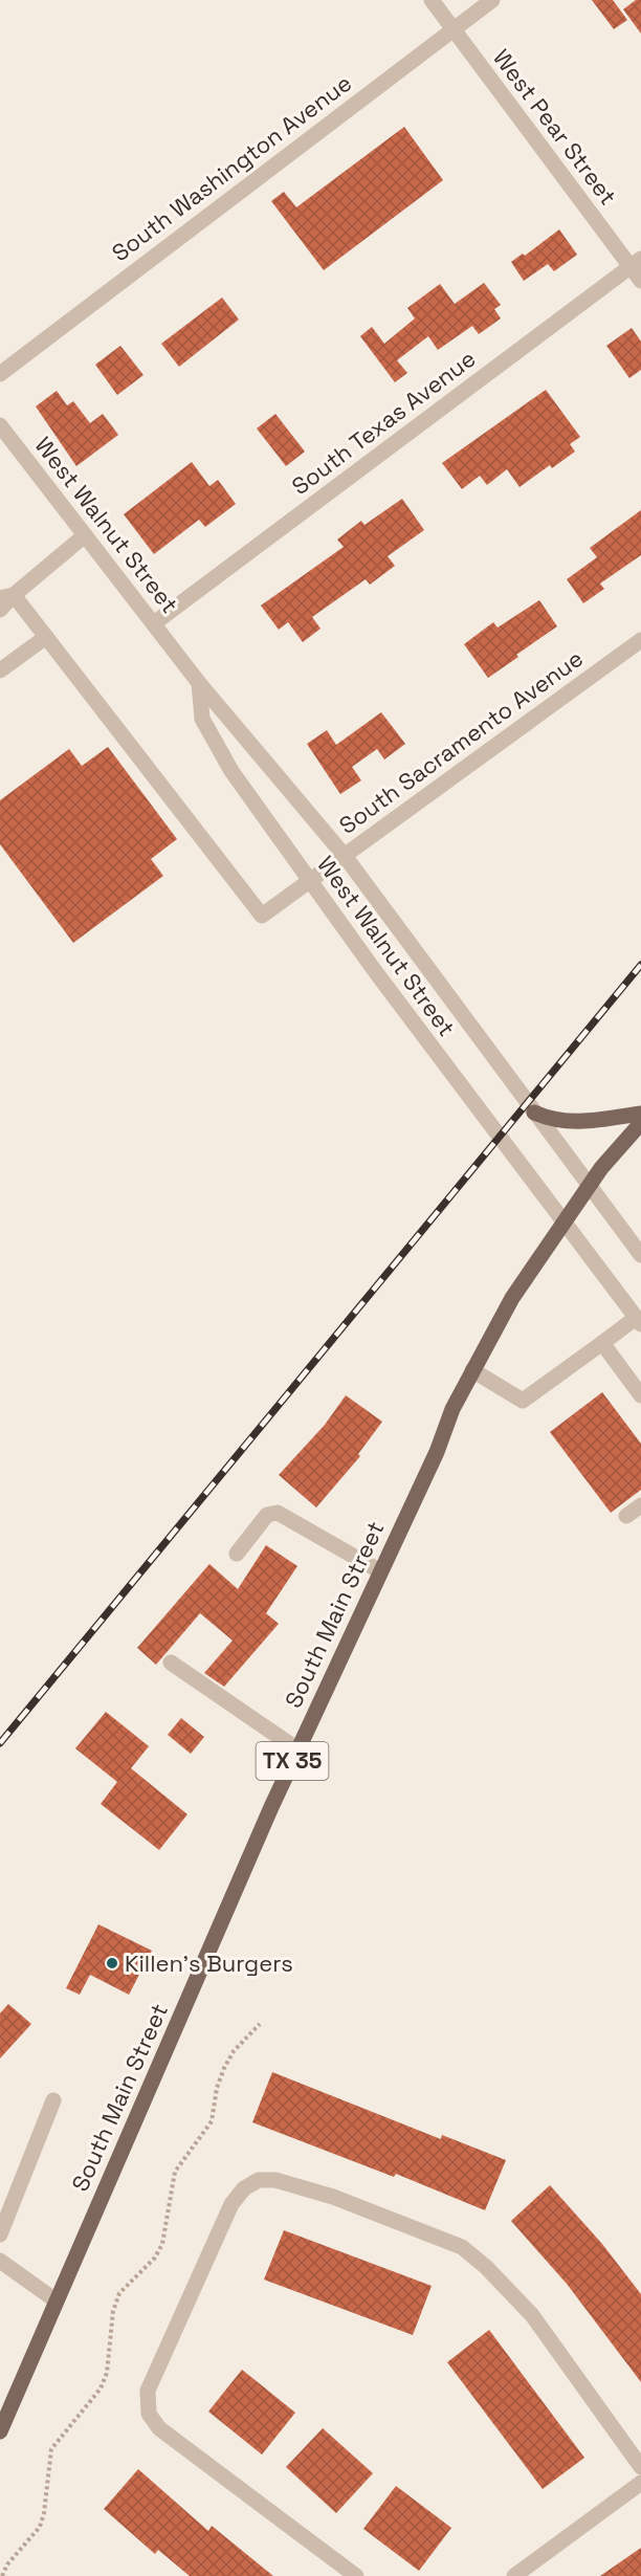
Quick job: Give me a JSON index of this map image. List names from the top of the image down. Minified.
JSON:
{"streets":{"main road":["South Main Street","TX 35"],"street":["West Pear Street","South Washington Avenue","South Texas Avenue","West Walnut Street","South Sacramento Avenue"]},"crossings":[["West Pear Street","South Washington Avenue"],["West Pear Street","South Texas Avenue"],["South Texas Avenue","West Walnut Street"],["West Walnut Street","South Sacramento Avenue"],["West Walnut Street","South Main Street"]],"places":["Killen’s Burgers"]}
